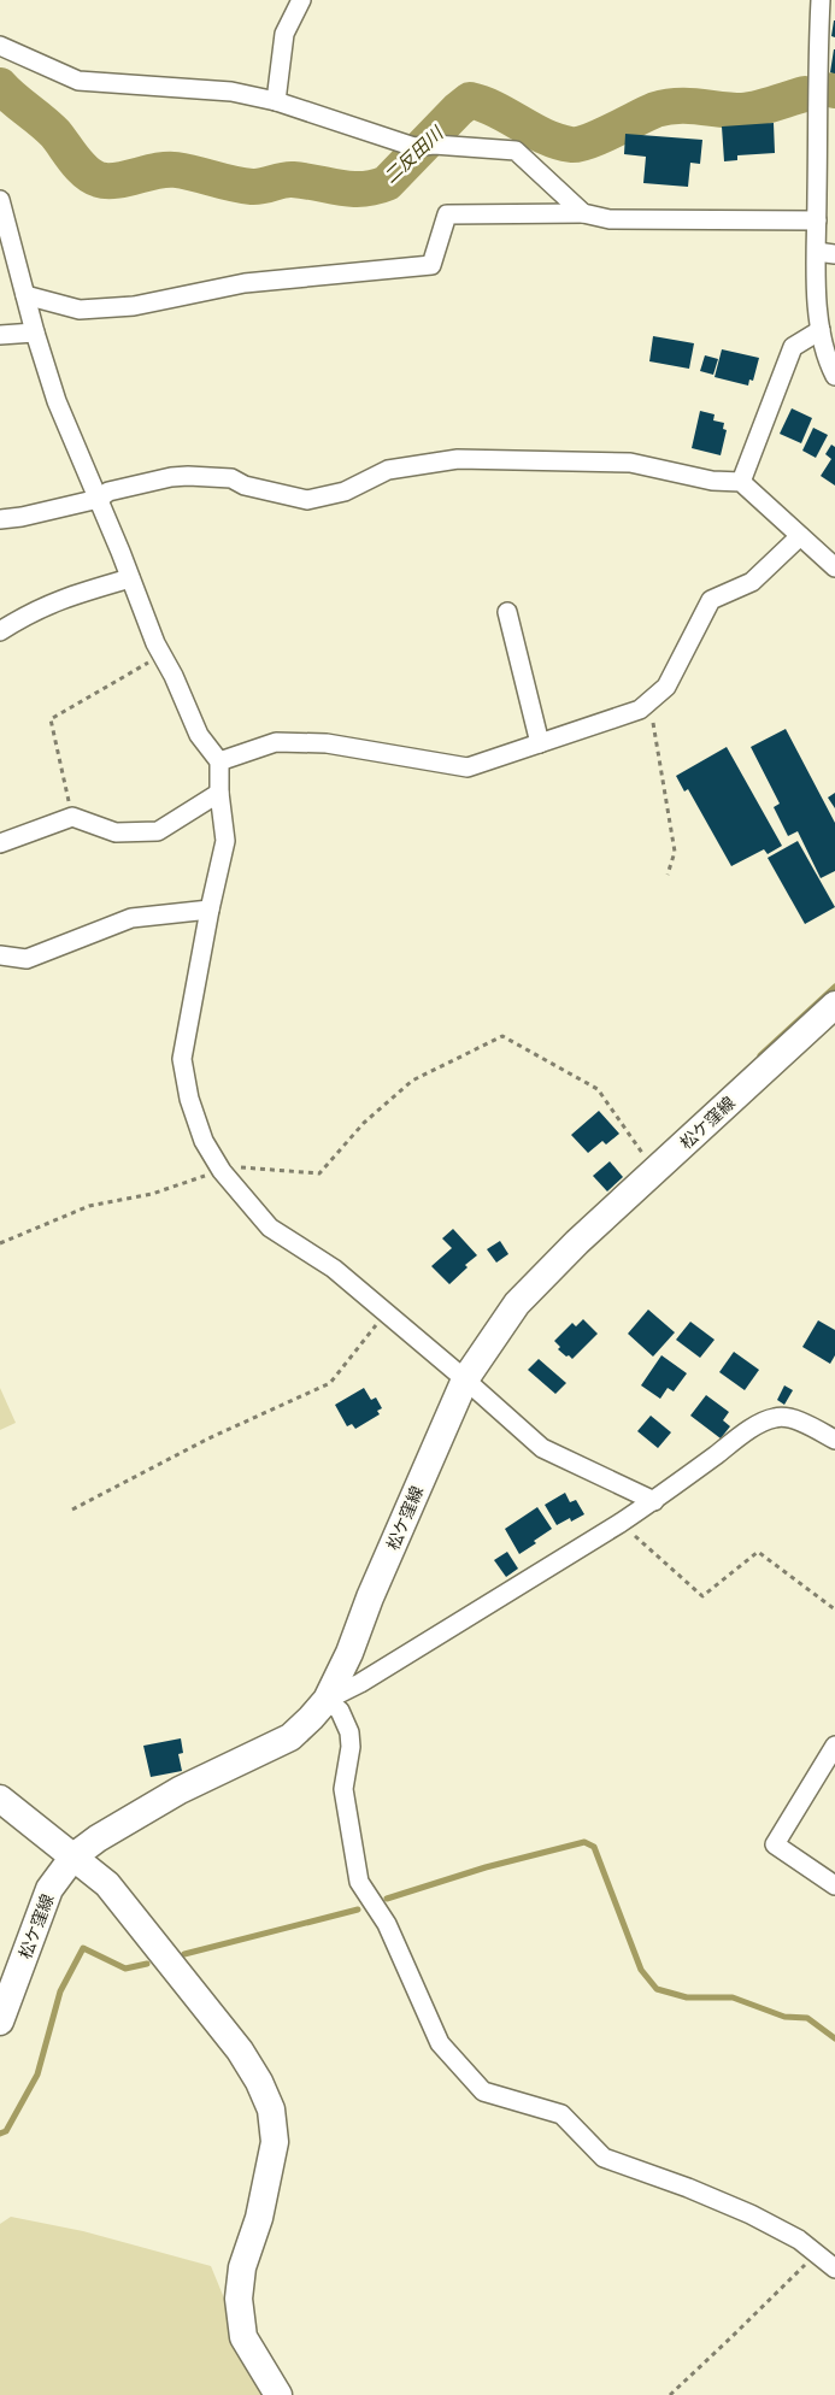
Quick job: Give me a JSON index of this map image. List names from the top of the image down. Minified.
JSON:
{"streets":{"street":["松ケ窪線"]},"water":["二反田川"]}
